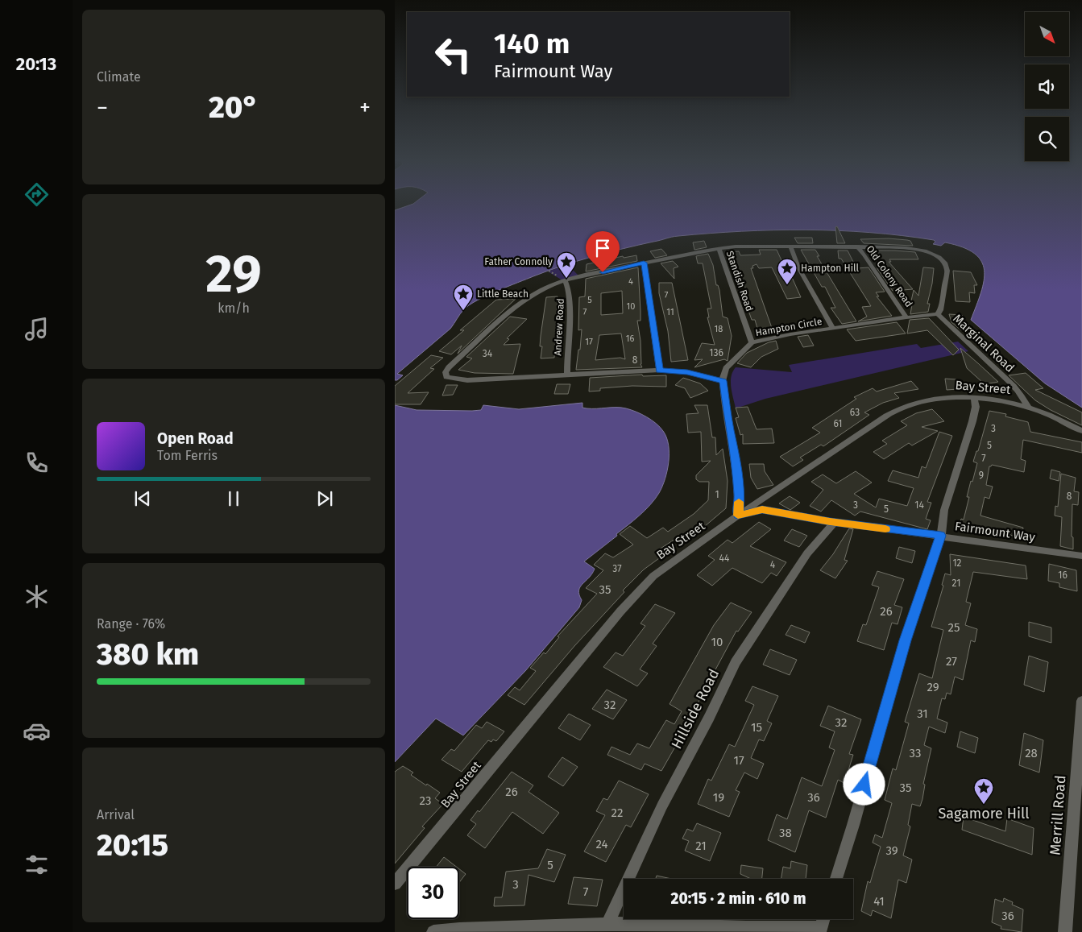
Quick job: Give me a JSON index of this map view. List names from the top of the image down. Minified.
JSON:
{"streets":{"street":["Old Colony Road","Standish Road","Andrew Road","Hampton Circle","Marginal Road","Bay Street","Fairmount Way","Hillside Road","Merrill Road"]},"crossings":[["Old Colony Road","Hampton Circle"],["Standish Road","Hampton Circle"],["Hampton Circle","Marginal Road"],["Marginal Road","Bay Street"],["Bay Street","Fairmount Way"],["Fairmount Way","Hillside Road"]],"places":{"place":["Father Connolly","Hampton Hill","Little Beach","Sagamore Hill"]},"house_numbers":["4","7","5","10","7","11","18","16","17","136","34","8","63","61","3","5","7","9","1","8","3","14","5","44","12","4","37","16","21","35","26","25","10","27","29","32","31","32","15","33","28","17","35","26","19","36","23","22","38","24","21","39","5","3","7","41","36"],"north":"bottom right","page":{"tabs":"20:13","tile":["Climate",["29","km/h"],["Range · 76%","380 km"],["Arrival","20:15"]],"turn":["140 m","Fairmount Way"],"heat":["−","20°","+"],"song":["Open Road","Tom Ferris"],"limit":"30","trip":"20:15 · 2 min · 610 m"}}
